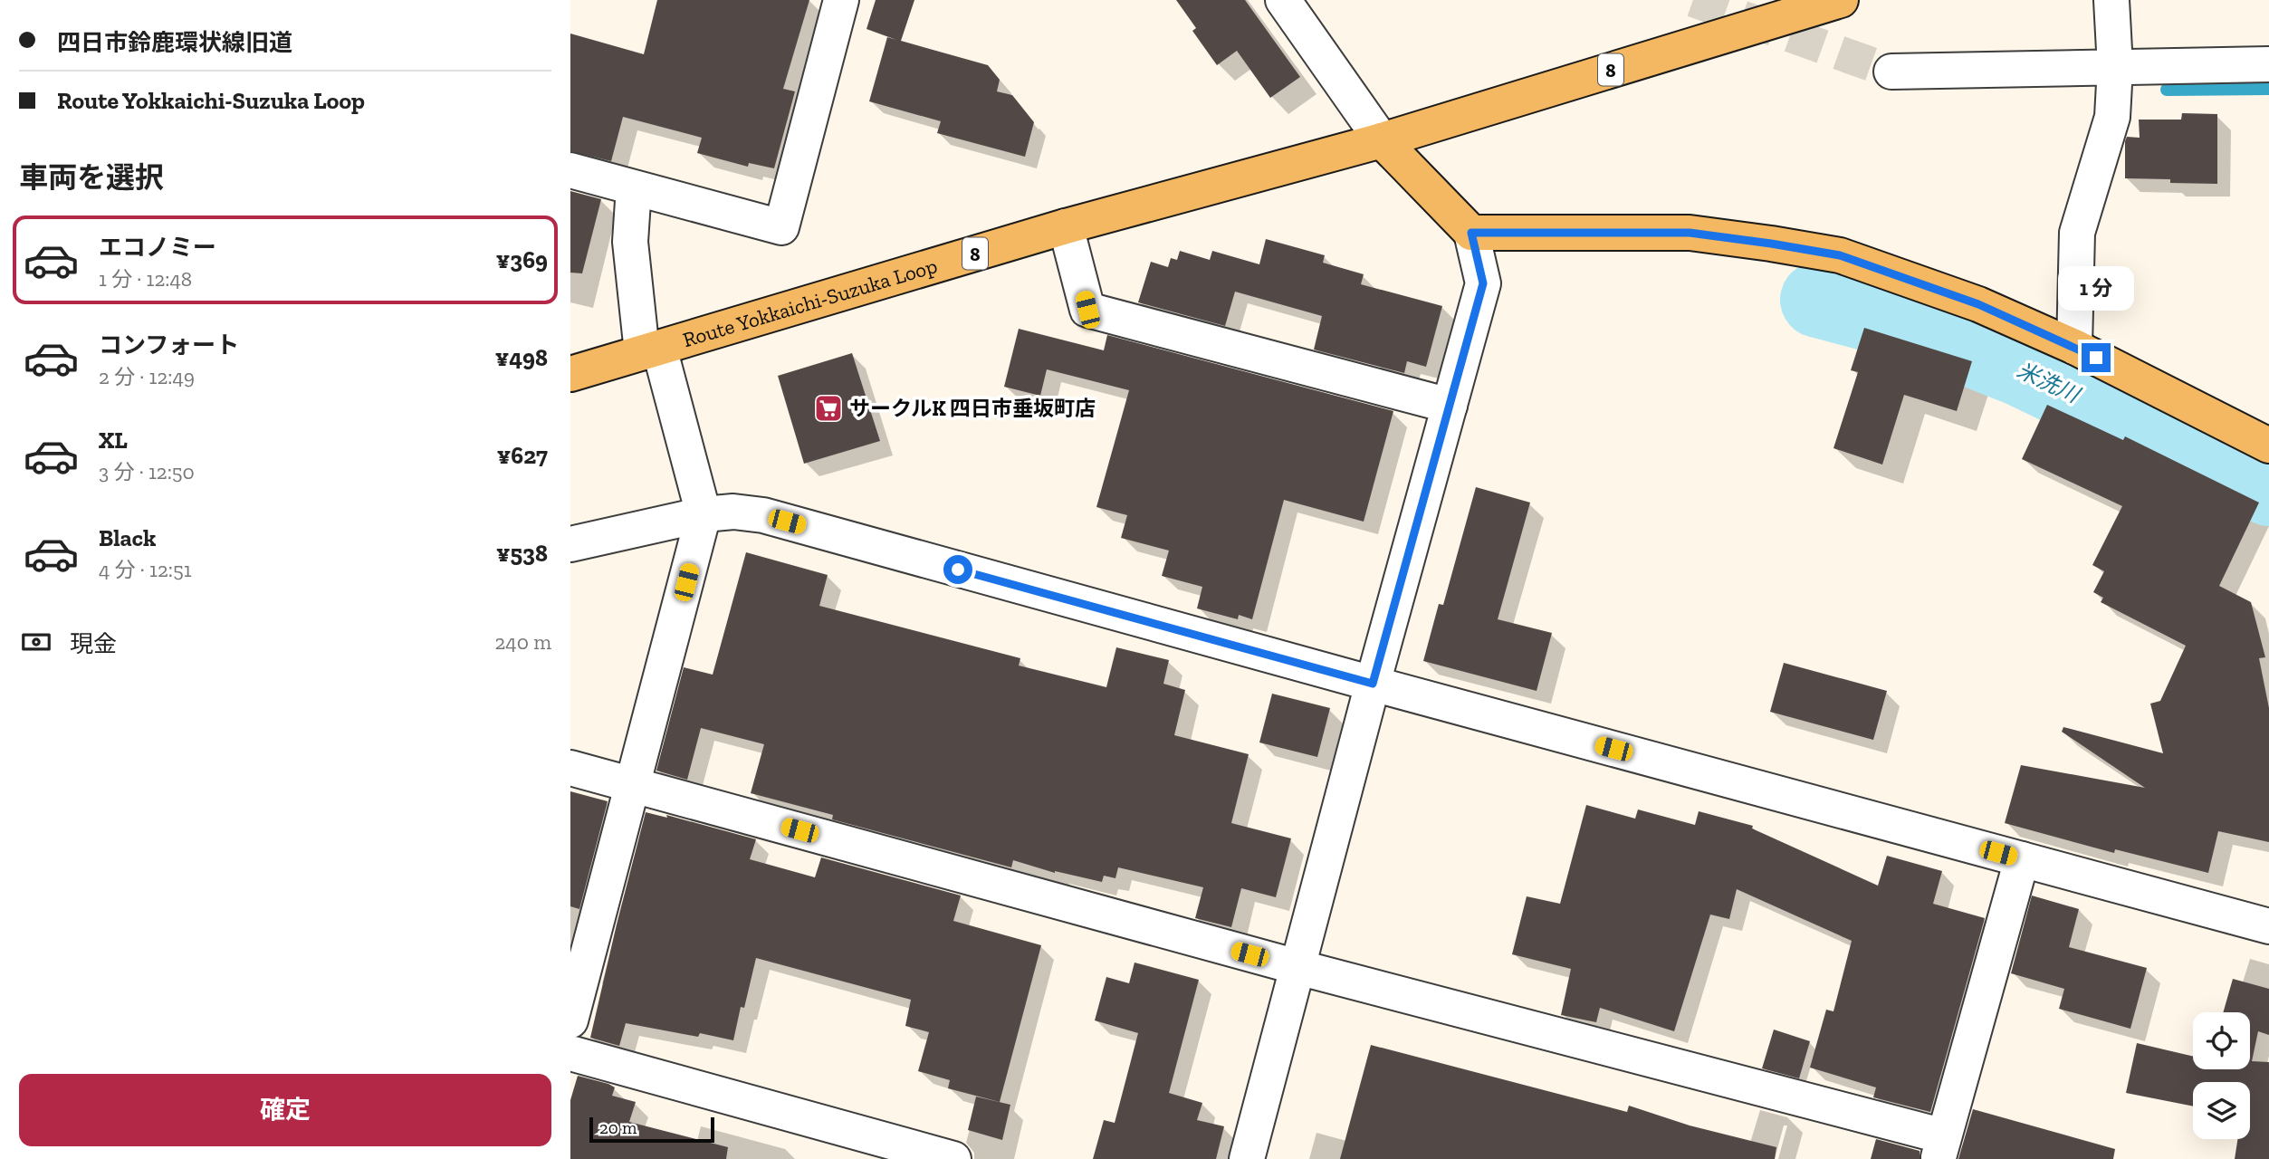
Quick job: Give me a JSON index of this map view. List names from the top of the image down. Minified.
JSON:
{"streets":{"main road":["8","Route Yokkaichi-Suzuka Loop"]},"water":["米洗川"],"places":{"supermarket":["サークルK 四日市垂坂町店"]},"scale_bar":"20 m","page":{"banner":["四日市鈴鹿環状線旧道","Route Yokkaichi-Suzuka Loop"],"heading":"車両を選択","list":[{"name":"エコノミー","note":"1 分 · 12:48","value":"¥369"},{"name":"コンフォート","note":"2 分 · 12:49","value":"¥498"},{"name":"XL","note":"3 分 · 12:50","value":"¥627"},{"name":"Black","note":"4 分 · 12:51","value":"¥538"}],"bubble":"1 分","pay":["現金","240 m"],"buttons":"確定","scale":"20 m"}}
